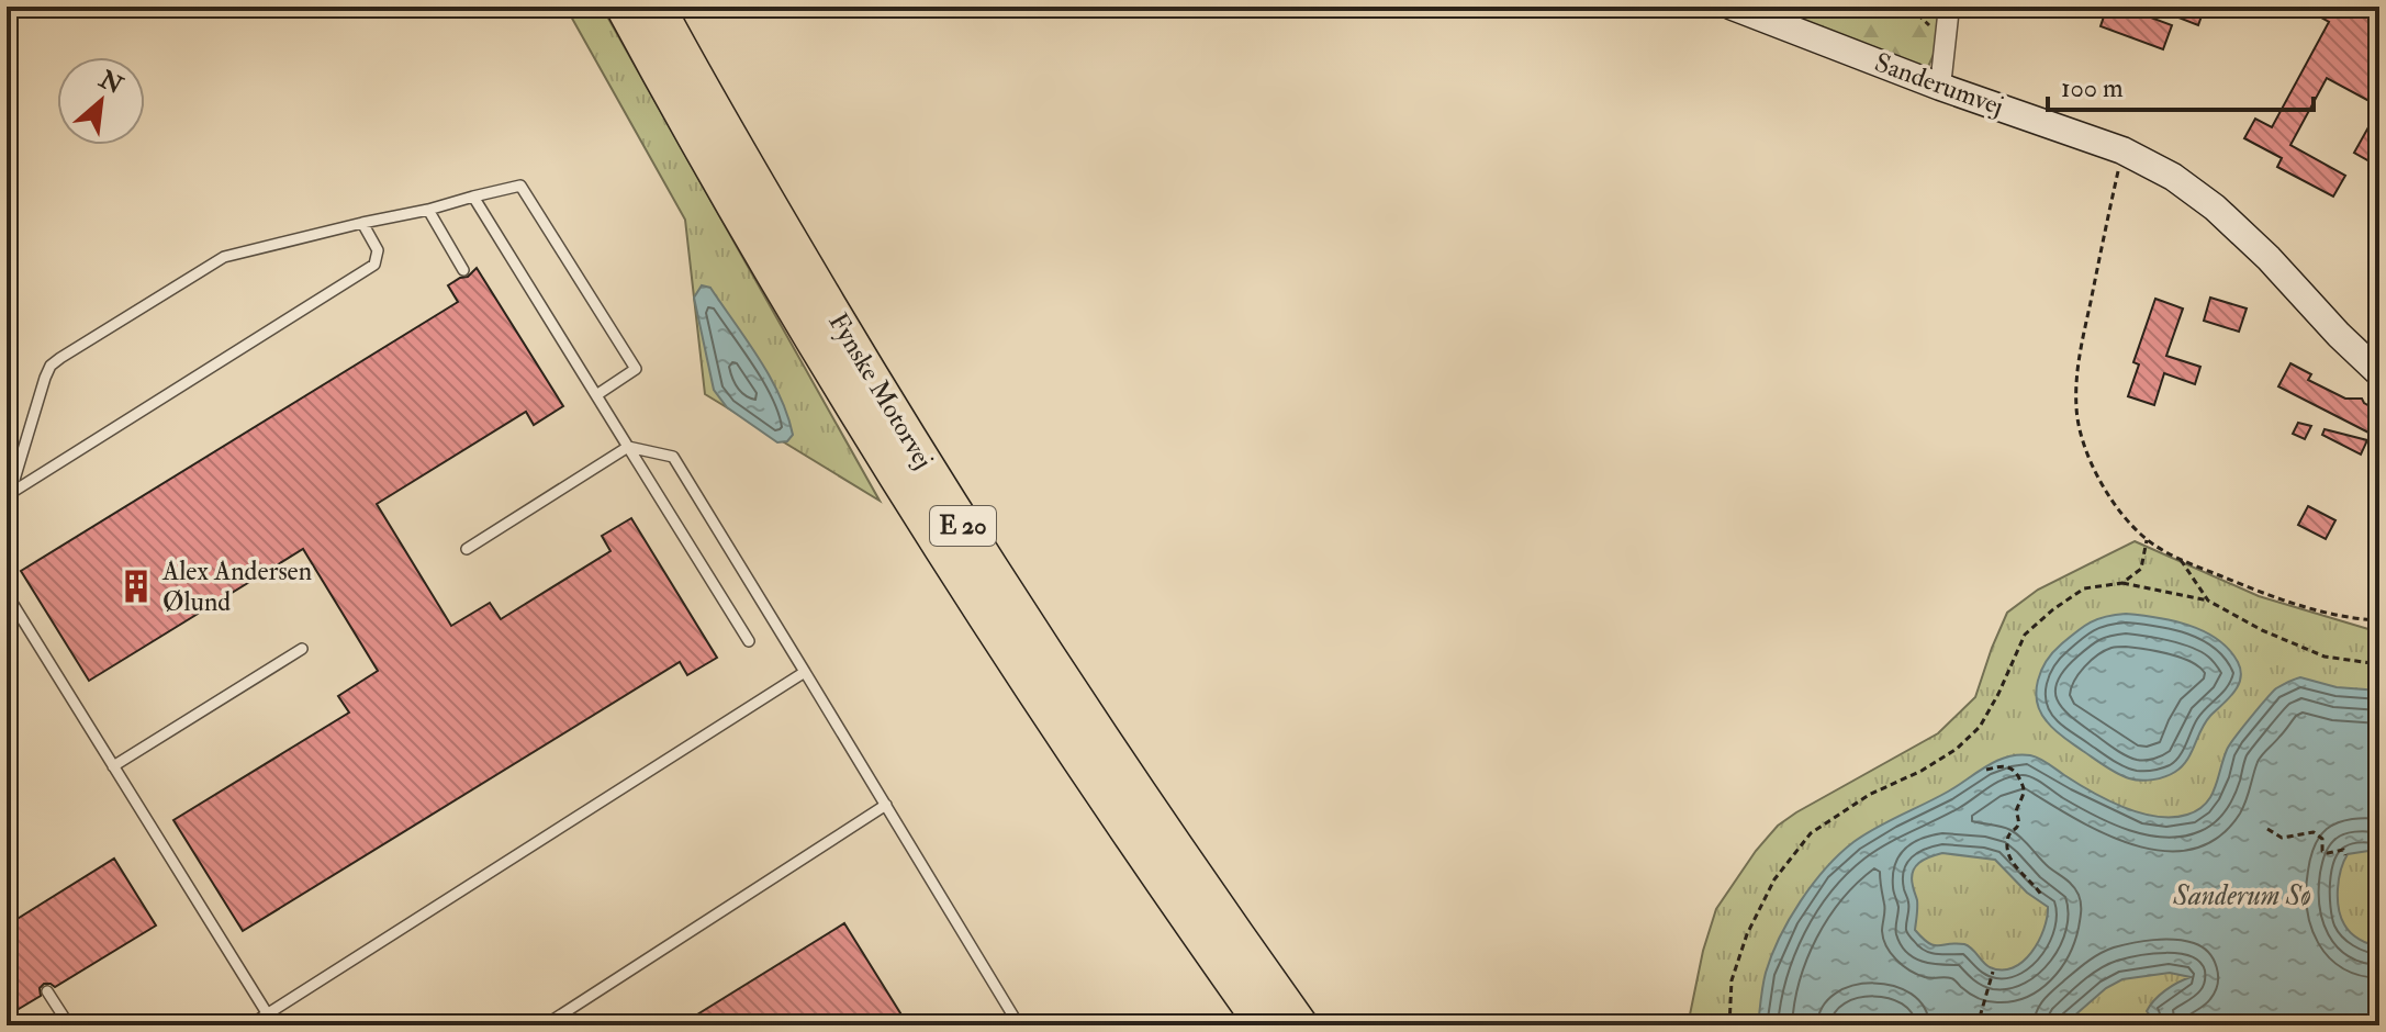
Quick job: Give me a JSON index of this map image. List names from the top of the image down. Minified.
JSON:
{"streets":{"highway":["Fynske Motorvej","E 20"],"street":["Sanderumvej"]},"water":["Sanderum Sø"],"places":{"building":["Alex Andersen Ølund"]},"scale_bar":"100 m","north":"top right"}
